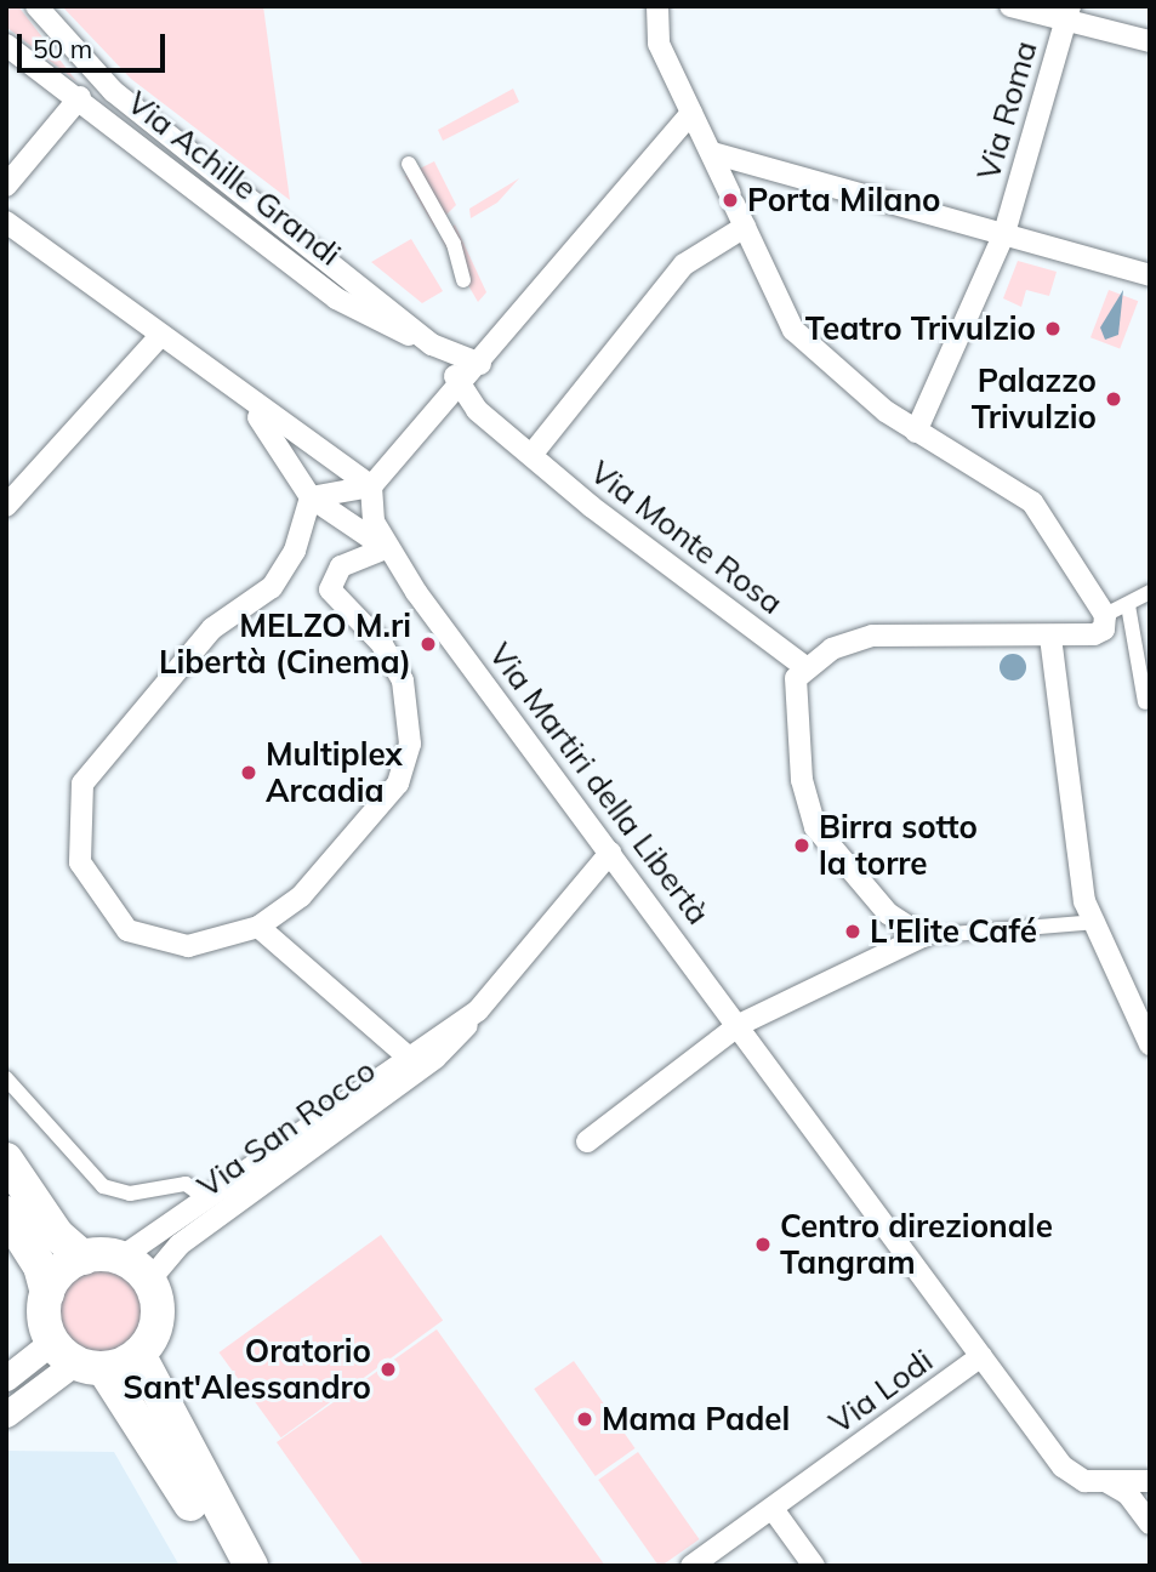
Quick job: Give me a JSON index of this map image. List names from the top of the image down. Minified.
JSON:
{"streets":{"street":["Via Roma","Via Achille Grandi","Via Monte Rosa","Via Martiri della Libertà","Via San Rocco","Via Lodi"]},"crossings":[["Via Martiri della Libertà","Via San Rocco"],["Via Martiri della Libertà","Via Lodi"]],"places":["Porta Milano","Teatro Trivulzio","Palazzo Trivulzio","MELZO M.ri Libertà (Cinema)","Multiplex Arcadia","Birra sotto la torre","L'Elite Café","Centro direzionale Tangram","Oratorio Sant'Alessandro","Mama Padel"],"scale_bar":"50 m"}
